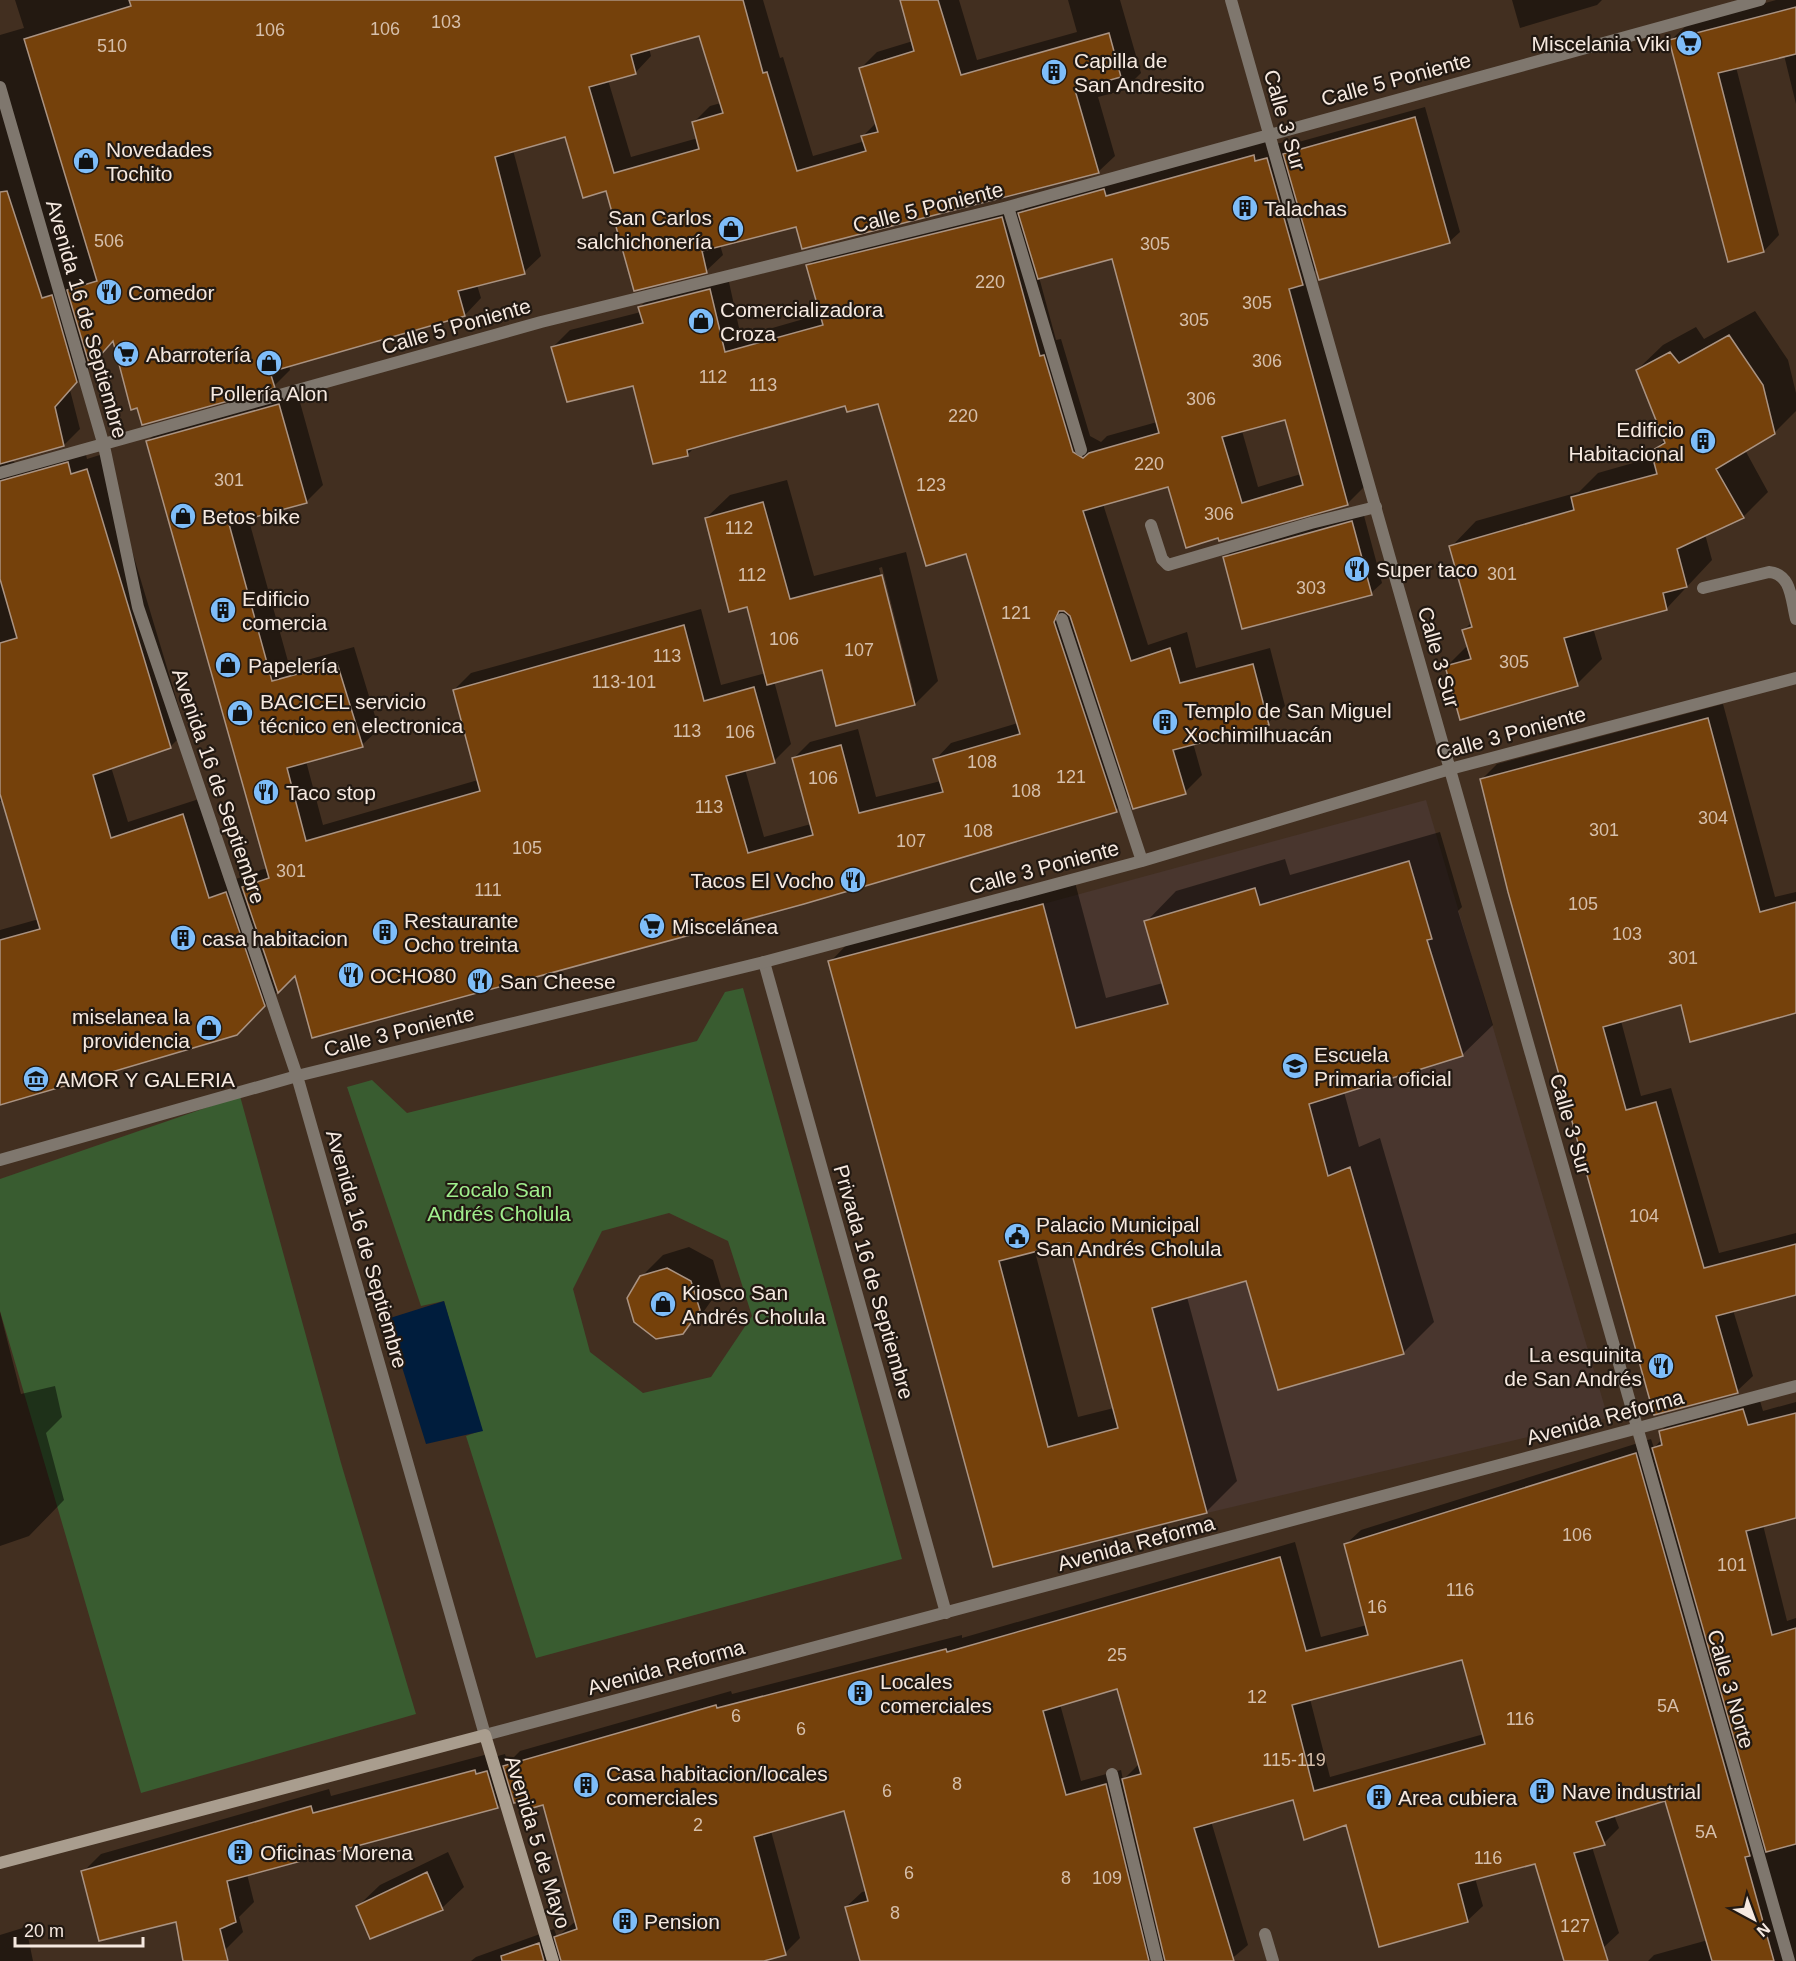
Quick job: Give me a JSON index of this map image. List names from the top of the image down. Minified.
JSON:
{"streets":{"main road":["Avenida 5 de Mayo"],"street":["Calle 5 Poniente","Calle 3 Sur","Avenida 16 de Septiembre","Calle 3 Poniente","Privada 16 de Septiembre","Avenida Reforma","Calle 3 Norte"]},"crossings":[["Calle 5 Poniente","Calle 3 Sur"],["Calle 5 Poniente","Avenida 16 de Septiembre"],["Calle 3 Sur","Calle 3 Poniente"],["Calle 3 Sur","Avenida Reforma"],["Calle 3 Sur","Calle 3 Norte"],["Avenida 16 de Septiembre","Calle 3 Poniente"],["Avenida 16 de Septiembre","Avenida Reforma"],["Avenida 16 de Septiembre","Avenida 5 de Mayo"],["Calle 3 Poniente","Privada 16 de Septiembre"],["Privada 16 de Septiembre","Avenida Reforma"],["Avenida Reforma","Calle 3 Norte"],["Avenida Reforma","Avenida 5 de Mayo"]],"parks":["Zocalo San Andrés Cholula"],"places":{"supermarket":["Miscelania Viki","Abarrotería","Miscelánea"],"building":["Capilla de San Andresito","Talachas","Edificio Habitacional","Edificio comercia","Templo de San Miguel Xochimilhuacán","Restaurante Ocho treinta","casa habitacion","Locales comerciales","Casa habitacion/locales comerciales","Nave industrial","Area cubiera","Oficinas Morena","Pension"],"shop":["Novedades Tochito","San Carlos salchichonería","Comercializadora Croza","Pollería Alon","Betos bike","Papelería","BACICEL servicio técnico en electronica","miselanea la providencia","Kiosco San Andrés Cholula"],"restaurant":["Comedor","Super taco","Taco stop","Tacos El Vocho","OCHO80","San Cheese","La esquinita de San Andrés"],"school or university":["Escuela Primaria oficial"],"museum":["AMOR Y GALERIA"],"public building":["Palacio Municipal San Andrés Cholula"]},"house_numbers":["103","106","106","510","506","305","220","305","305","306","112","113","306","220","220","301","123","306","112","301","112","303","121","106","107","113","305","113-101","113","106","108","121","106","108","113","304","301","108","107","105","301","111","105","103","301","104","106","101","116","16","25","12","5A","6","116","6","115-119","8","6","2","5A","116","6","8","109","8","127"],"scale_bar":"20 m","north":"bottom right"}
